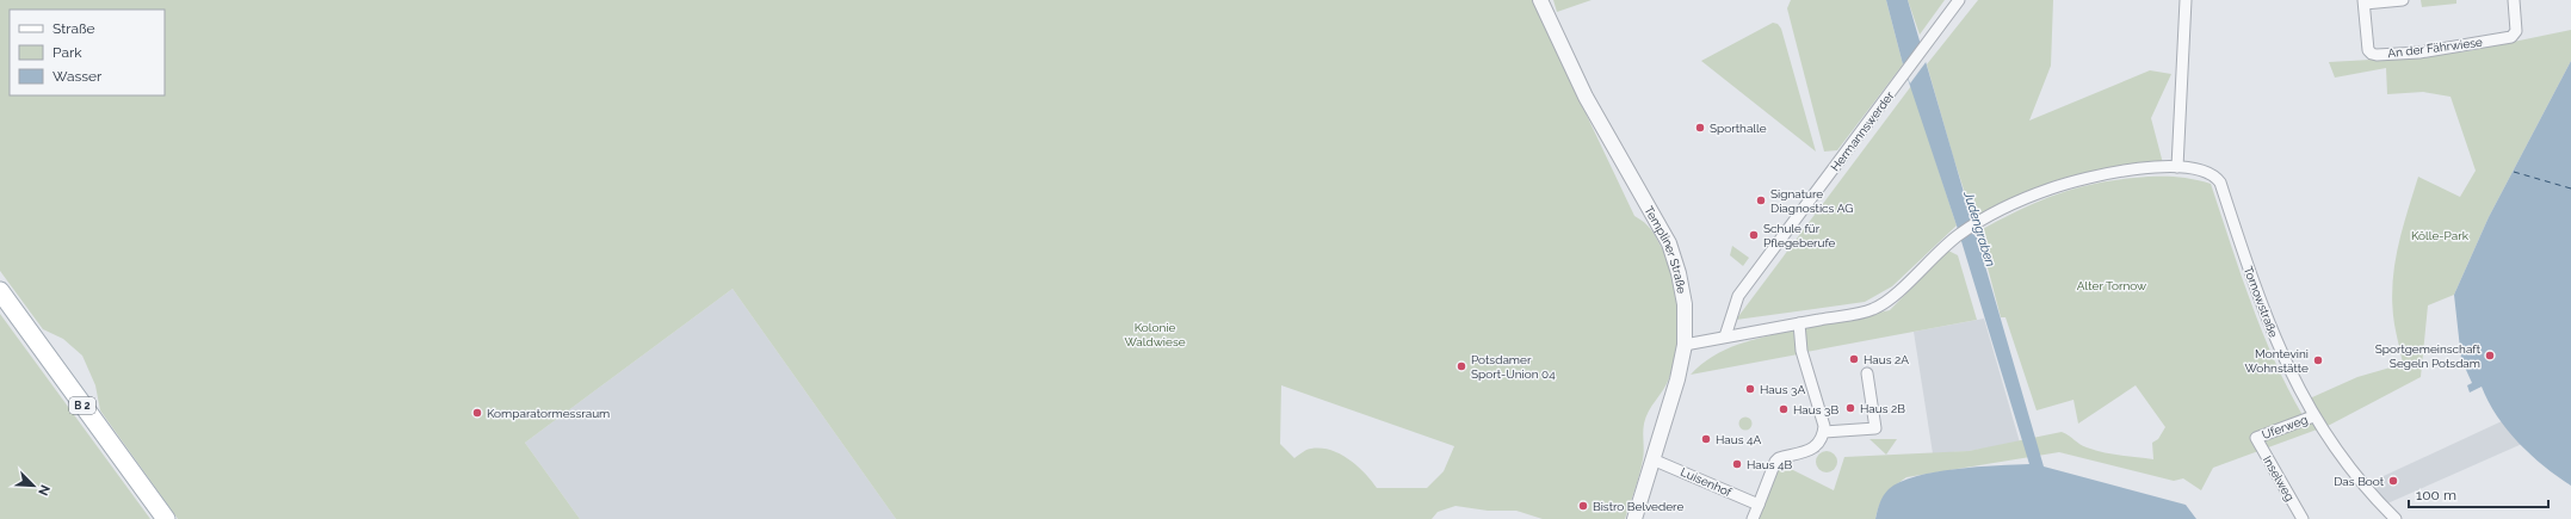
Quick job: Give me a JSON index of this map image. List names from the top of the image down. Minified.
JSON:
{"streets":{"main road":["B 2"],"street":["An der Fährwiese","Hermannswerder","Templiner Straße","Tornowstraße","Uferweg","Inselweg","Luisenhof"]},"crossings":[["Templiner Straße","Luisenhof"],["Tornowstraße","Uferweg"],["Uferweg","Inselweg"]],"water":["Judengraben"],"parks":["Kölle-Park","Alter Tornow","Kolonie Waldwiese"],"places":["Sporthalle","Signature Diagnostics AG","Schule für Pflegeberufe","Sportgemeinschaft Segeln Potsdam","Haus 2A","Montevini Wohnstätte","Potsdamer Sport-Union 04","Haus 3A","Haus 2B","Haus 3B","Komparatormessraum","Haus 4A","Haus 4B","Das Boot","Bistro Belvedere"],"legend":["Straße","Park","Wasser"],"scale_bar":"100 m","north":"bottom right"}
